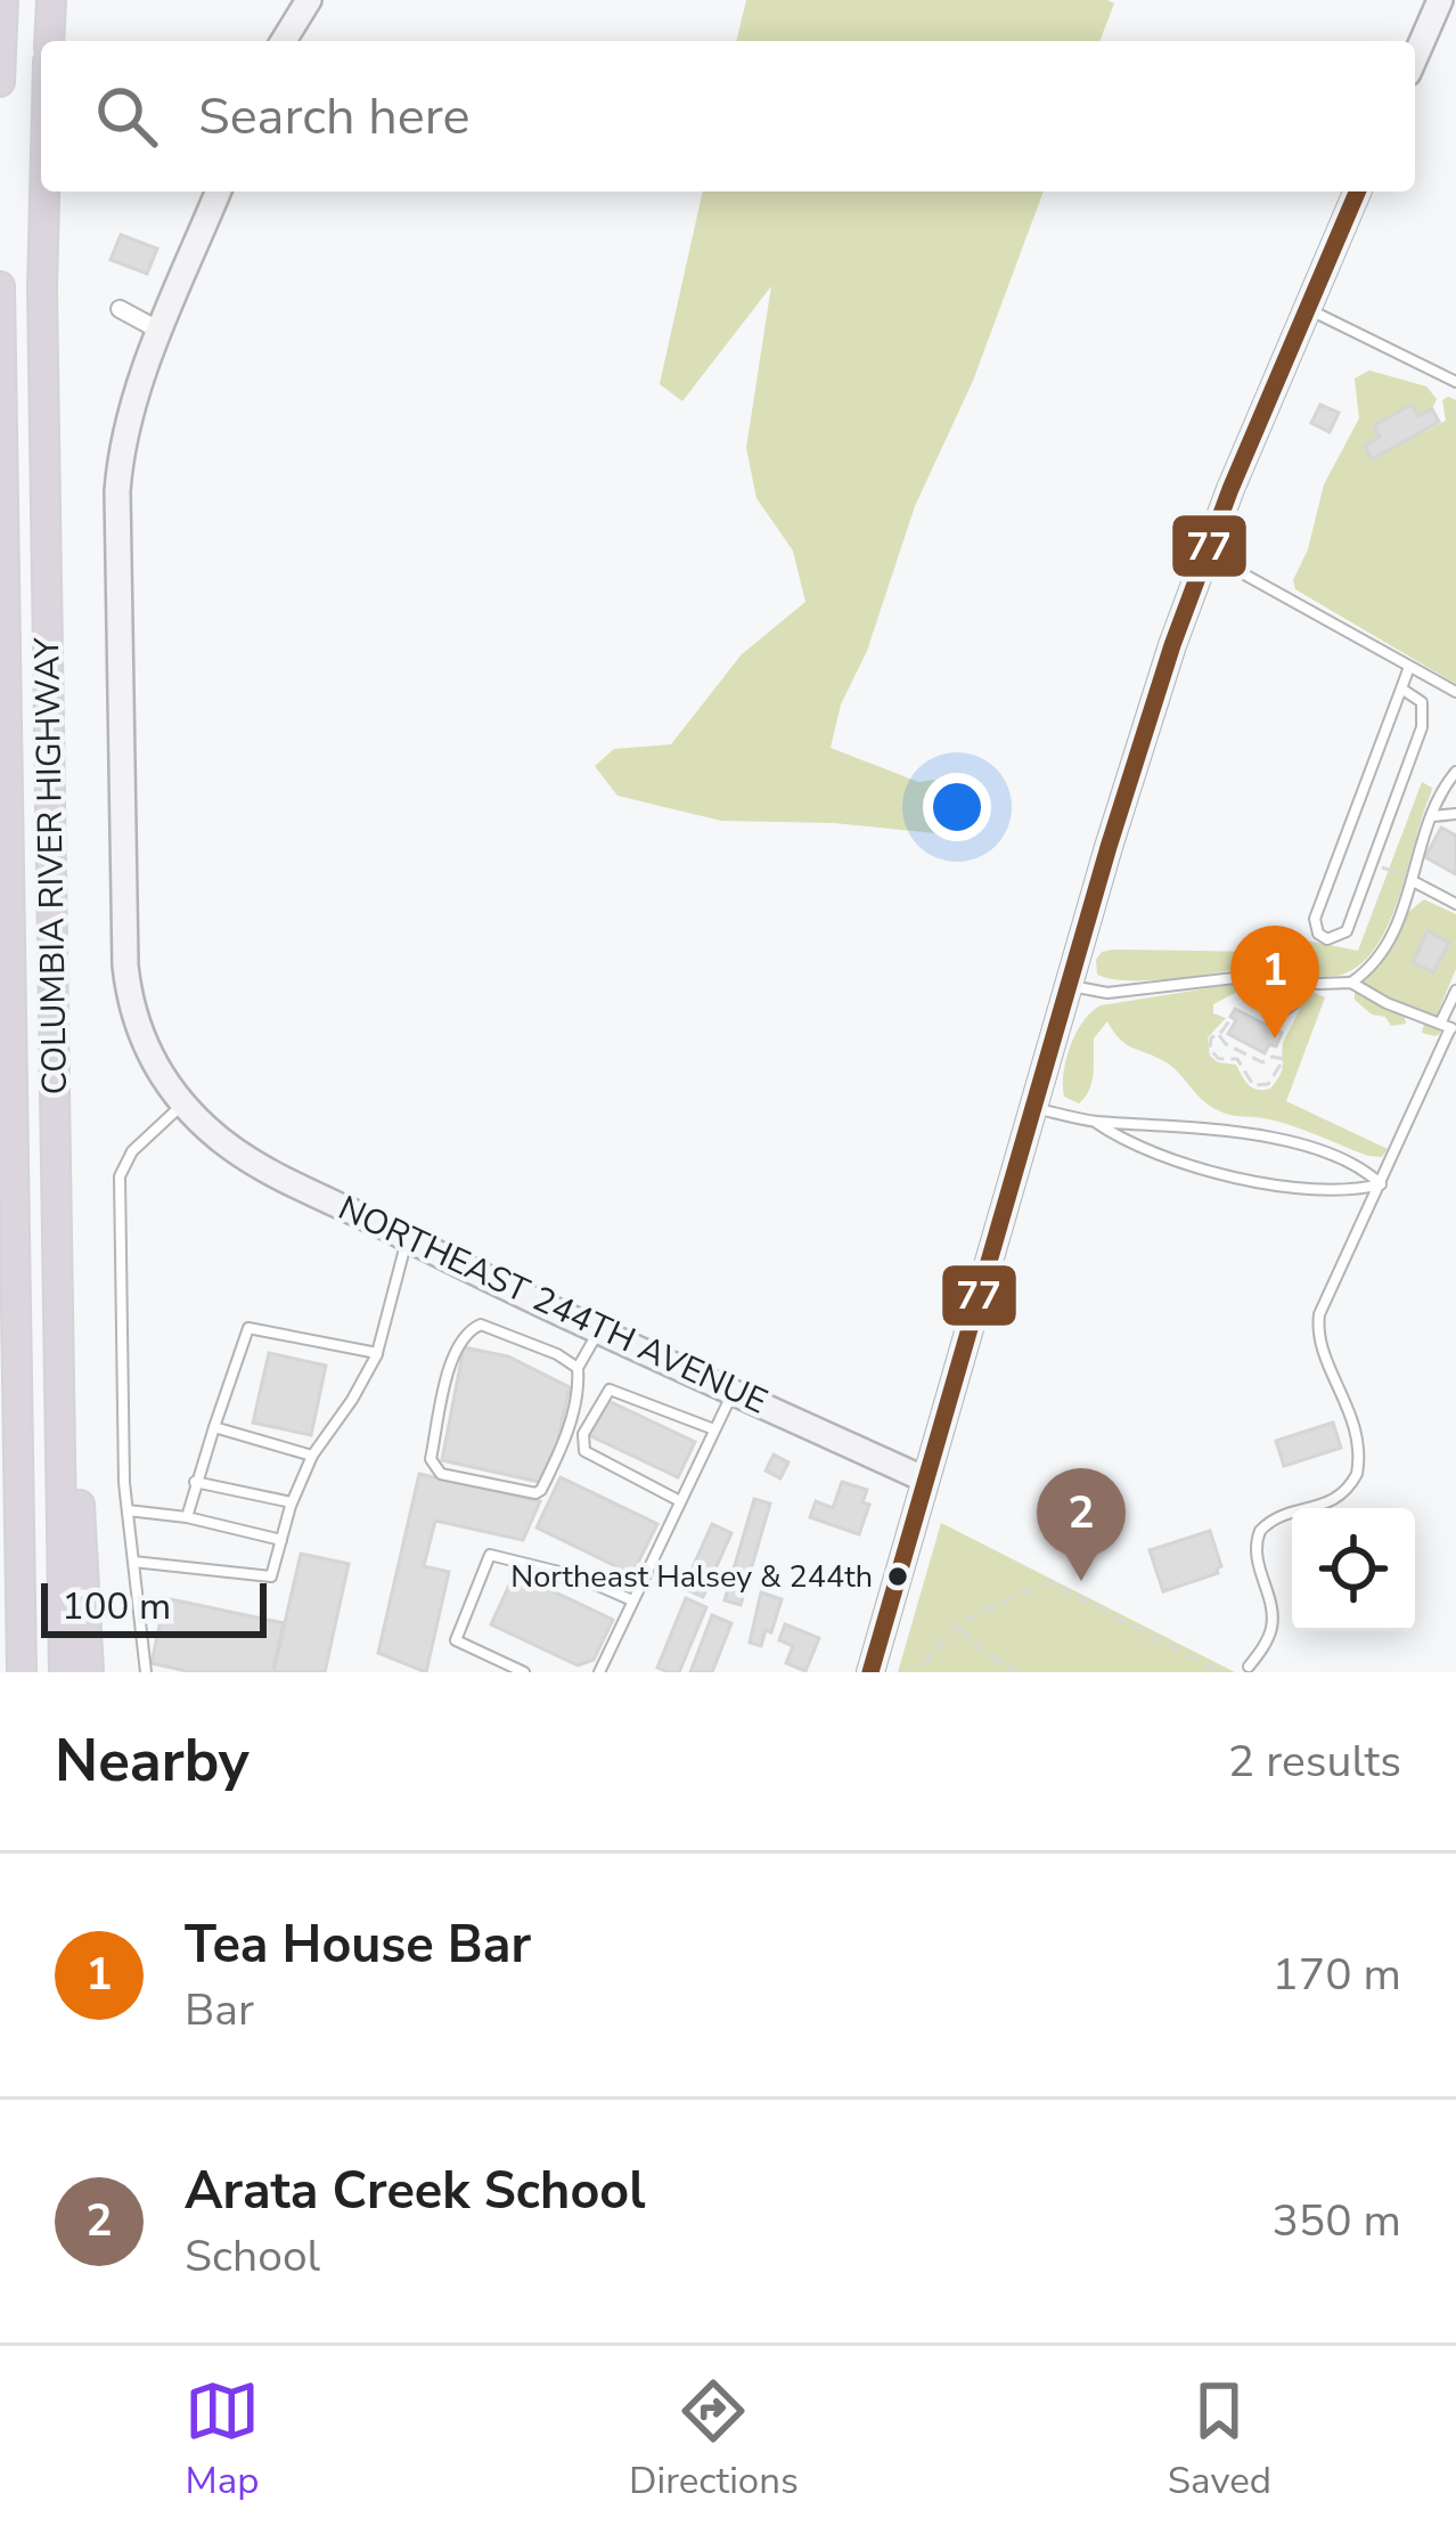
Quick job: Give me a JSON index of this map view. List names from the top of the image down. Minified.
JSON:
{"streets":{"highway":["COLUMBIA RIVER HIGHWAY"],"street":["NORTHEAST 244TH AVENUE"]},"places":["Northeast Halsey & 244th"],"lines":["transit line 77"],"scale_bar":"100 m","page":{"search":"Search here","pins":["1","2"],"scale":"100 m","heading":["Nearby","2 results"],"list":[{"mark":"1","name":"Tea House Bar","note":"Bar","value":"170 m"},{"mark":"2","name":"Arata Creek School","note":"School","value":"350 m"}],"nav":["Map","Directions","Saved"]}}
